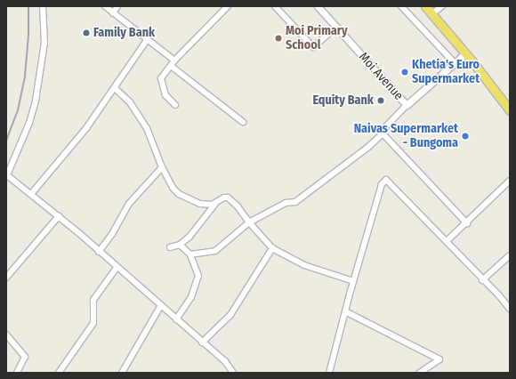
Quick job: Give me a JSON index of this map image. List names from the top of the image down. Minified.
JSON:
{"streets":{"street":["Moi Avenue"]},"places":["Family Bank","Moi Primary School","Khetia's Euro Supermarket","Equity Bank","Naivas Supermarket - Bungoma"]}
